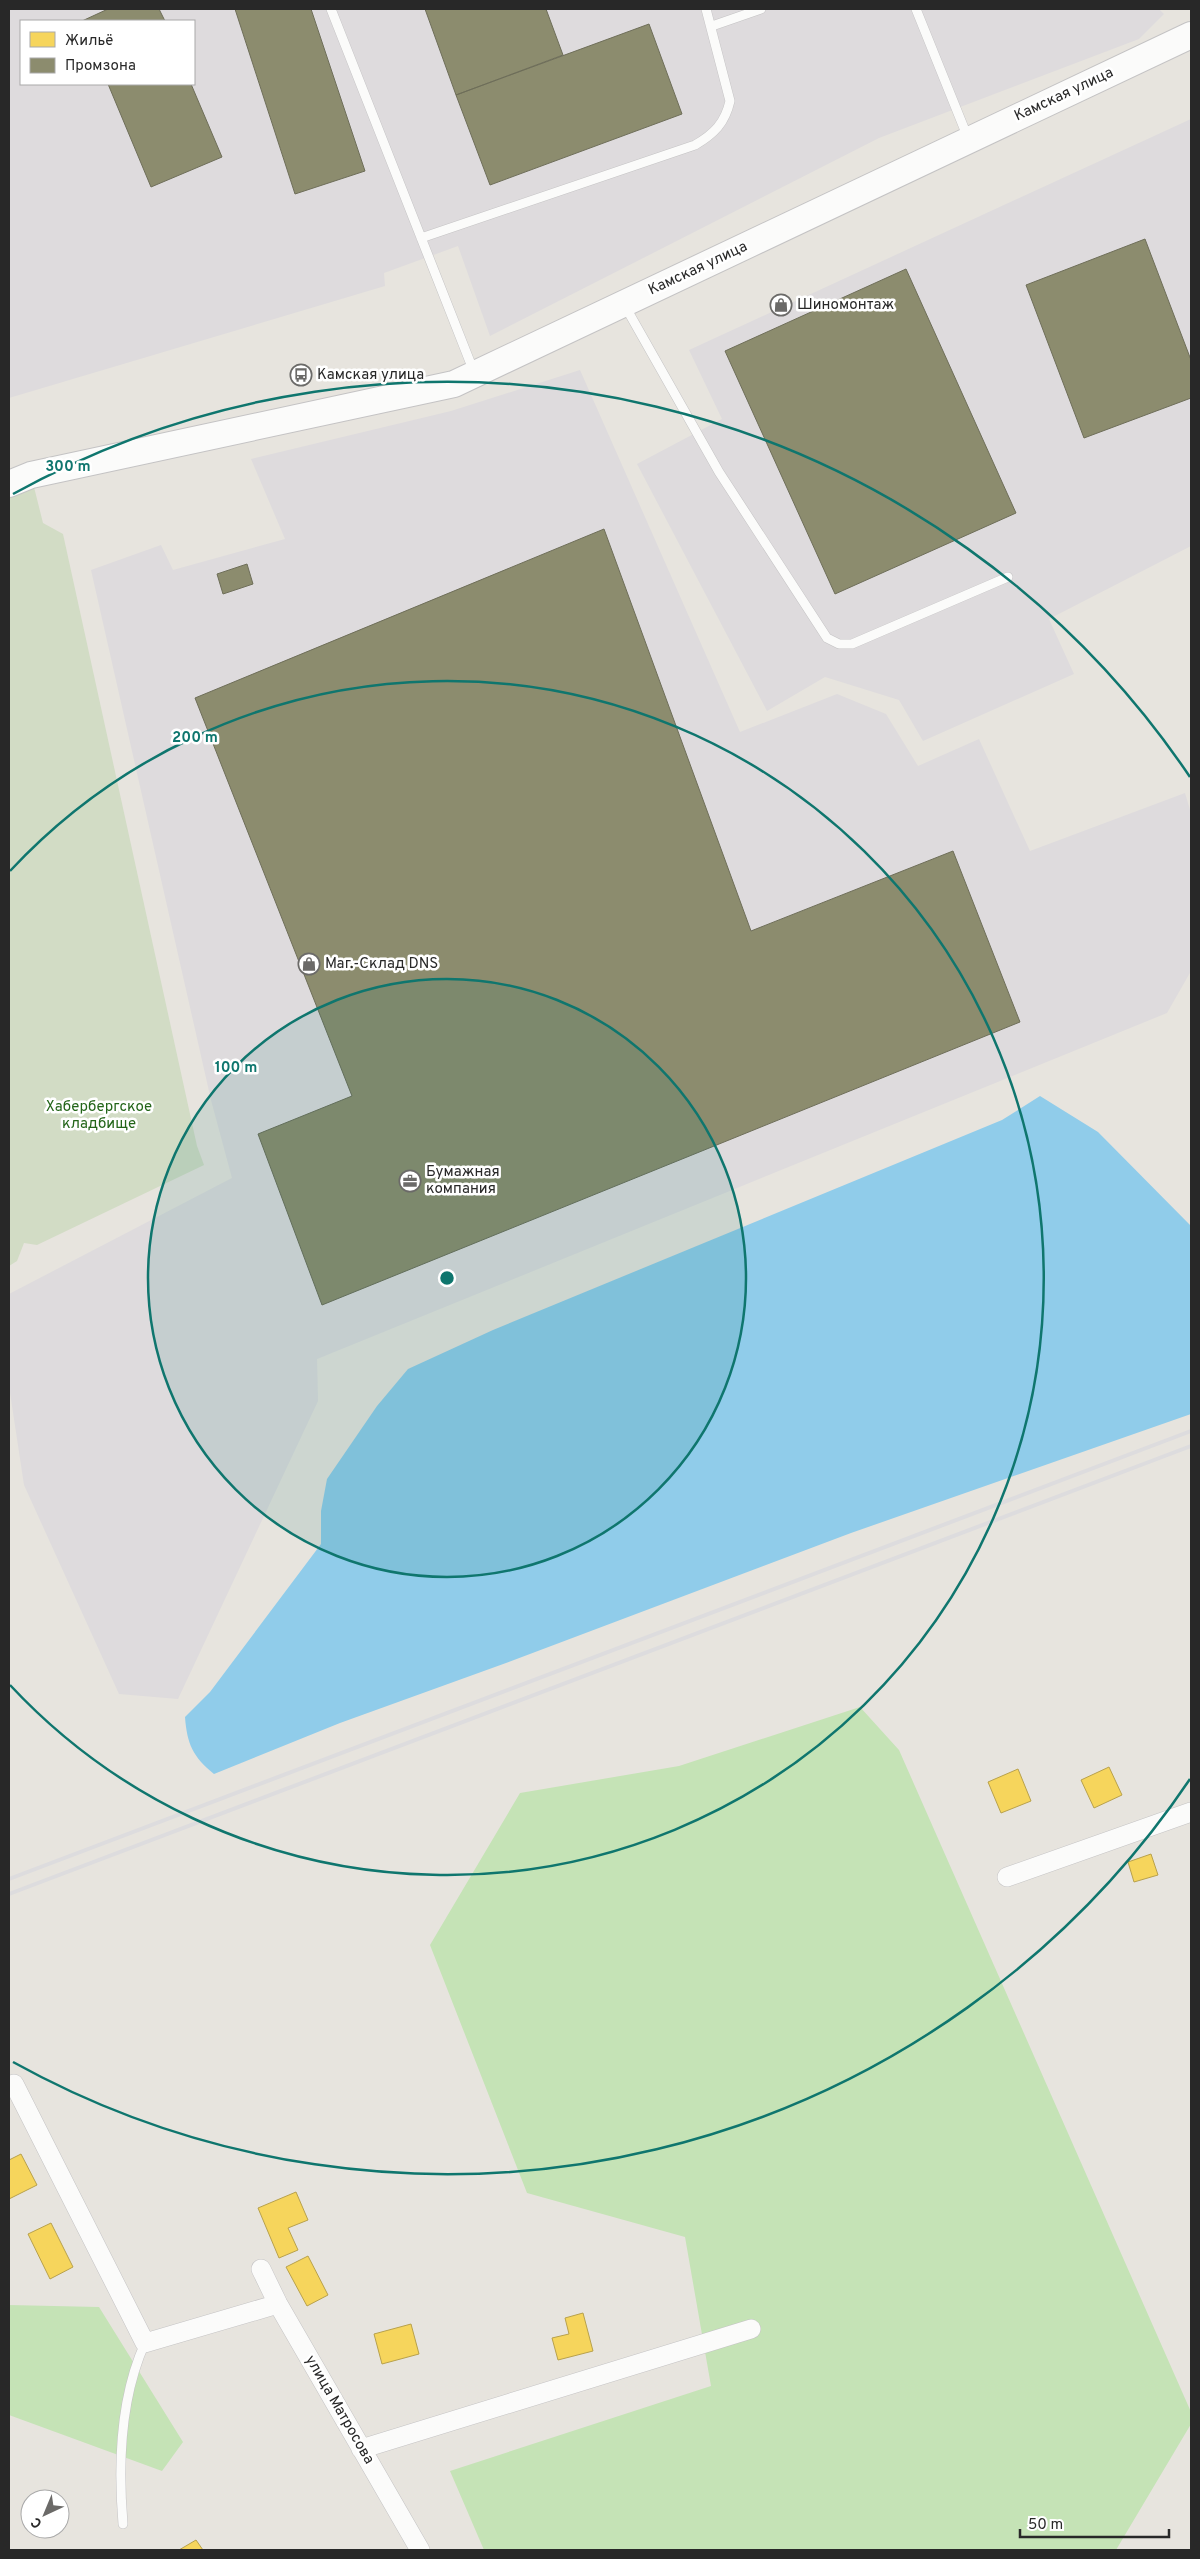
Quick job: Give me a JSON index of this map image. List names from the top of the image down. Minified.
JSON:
{"streets":{"main road":["Камская улица"],"street":["улица Матросова"]},"parks":["Хабербергское кладбище"],"places":{"shop":["Шиномонтаж","Маг.-Склад DNS"],"bus stop":["Камская улица"],"office":["Бумажная компания"]},"legend":["Жильё","Промзона"],"scale_bar":"50 m","north":"bottom left","rings":["300 m","200 m","100 m"]}
